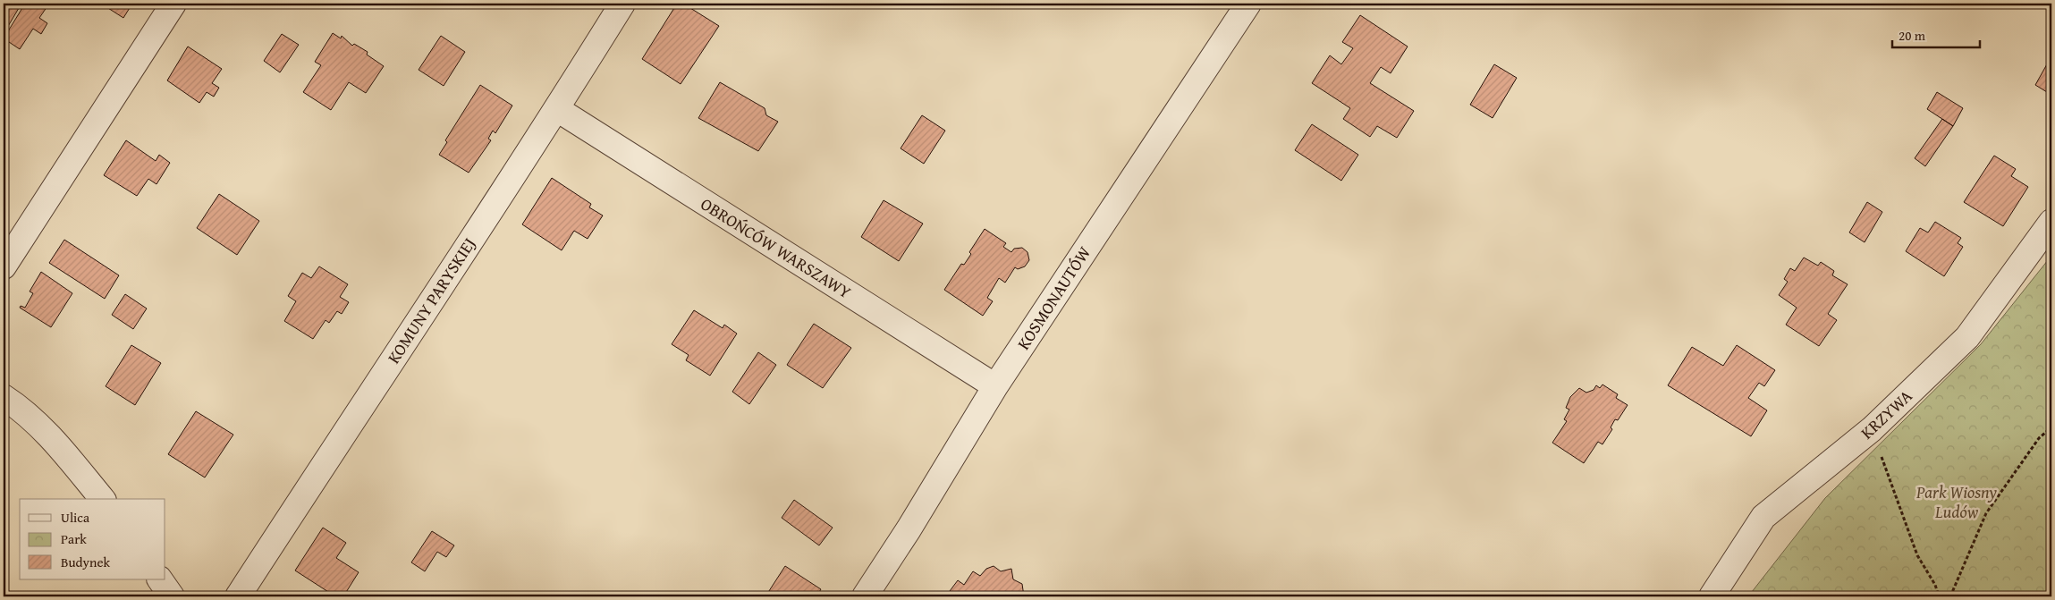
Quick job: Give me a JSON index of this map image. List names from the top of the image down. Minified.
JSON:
{"streets":{"street":["OBROŃCÓW WARSZAWY","KOSMONAUTÓW","KOMUNY PARYSKIEJ","KRZYWA"]},"crossings":[["OBROŃCÓW WARSZAWY","KOSMONAUTÓW"],["OBROŃCÓW WARSZAWY","KOMUNY PARYSKIEJ"]],"parks":["Park Wiosny Ludów"],"legend":["Ulica","Park","Budynek"],"scale_bar":"20 m"}
